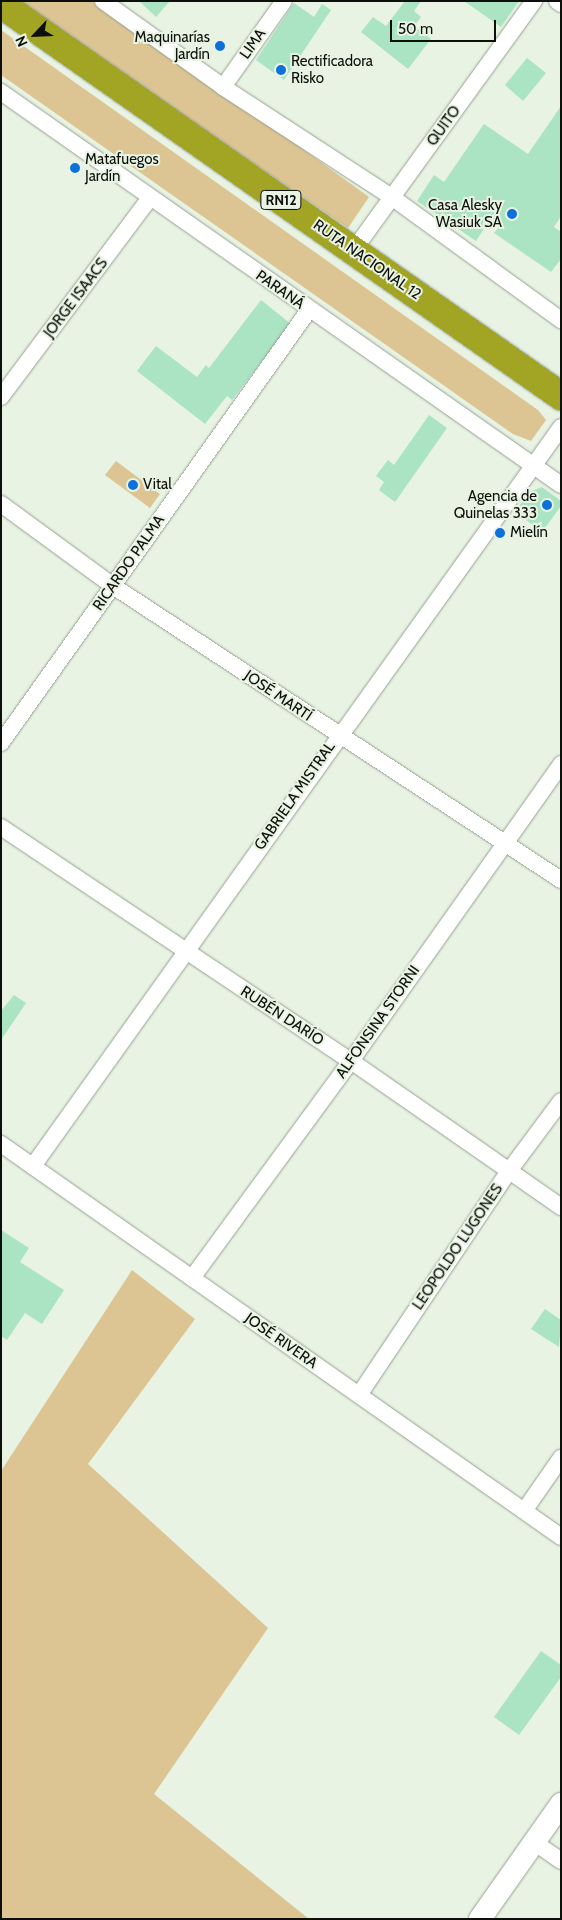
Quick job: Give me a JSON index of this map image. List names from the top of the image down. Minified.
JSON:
{"streets":{"highway":["RN12","RUTA NACIONAL 12"],"street":["LIMA","QUITO","PARANÁ","JORGE ISAACS","RICARDO PALMA","JOSÉ MARTÍ","GABRIELA MISTRAL","RUBÉN DARÍO","ALFONSINA STORNI","LEOPOLDO LUGONES","JOSÉ RIVERA"]},"crossings":[["QUITO","RUTA NACIONAL 12"],["PARANÁ","JORGE ISAACS"],["PARANÁ","RICARDO PALMA"],["PARANÁ","GABRIELA MISTRAL"],["RICARDO PALMA","JOSÉ MARTÍ"],["JOSÉ MARTÍ","GABRIELA MISTRAL"],["JOSÉ MARTÍ","ALFONSINA STORNI"],["GABRIELA MISTRAL","RUBÉN DARÍO"],["GABRIELA MISTRAL","JOSÉ RIVERA"],["RUBÉN DARÍO","ALFONSINA STORNI"],["RUBÉN DARÍO","LEOPOLDO LUGONES"],["ALFONSINA STORNI","JOSÉ RIVERA"],["LEOPOLDO LUGONES","JOSÉ RIVERA"]],"places":["Maquinarías Jardín","Rectificadora Risko","Matafuegos Jardín","Casa Alesky Wasiuk SA","Vital","Agencia de Quinelas 333","Mielín"],"scale_bar":"50 m","north":"bottom left"}
